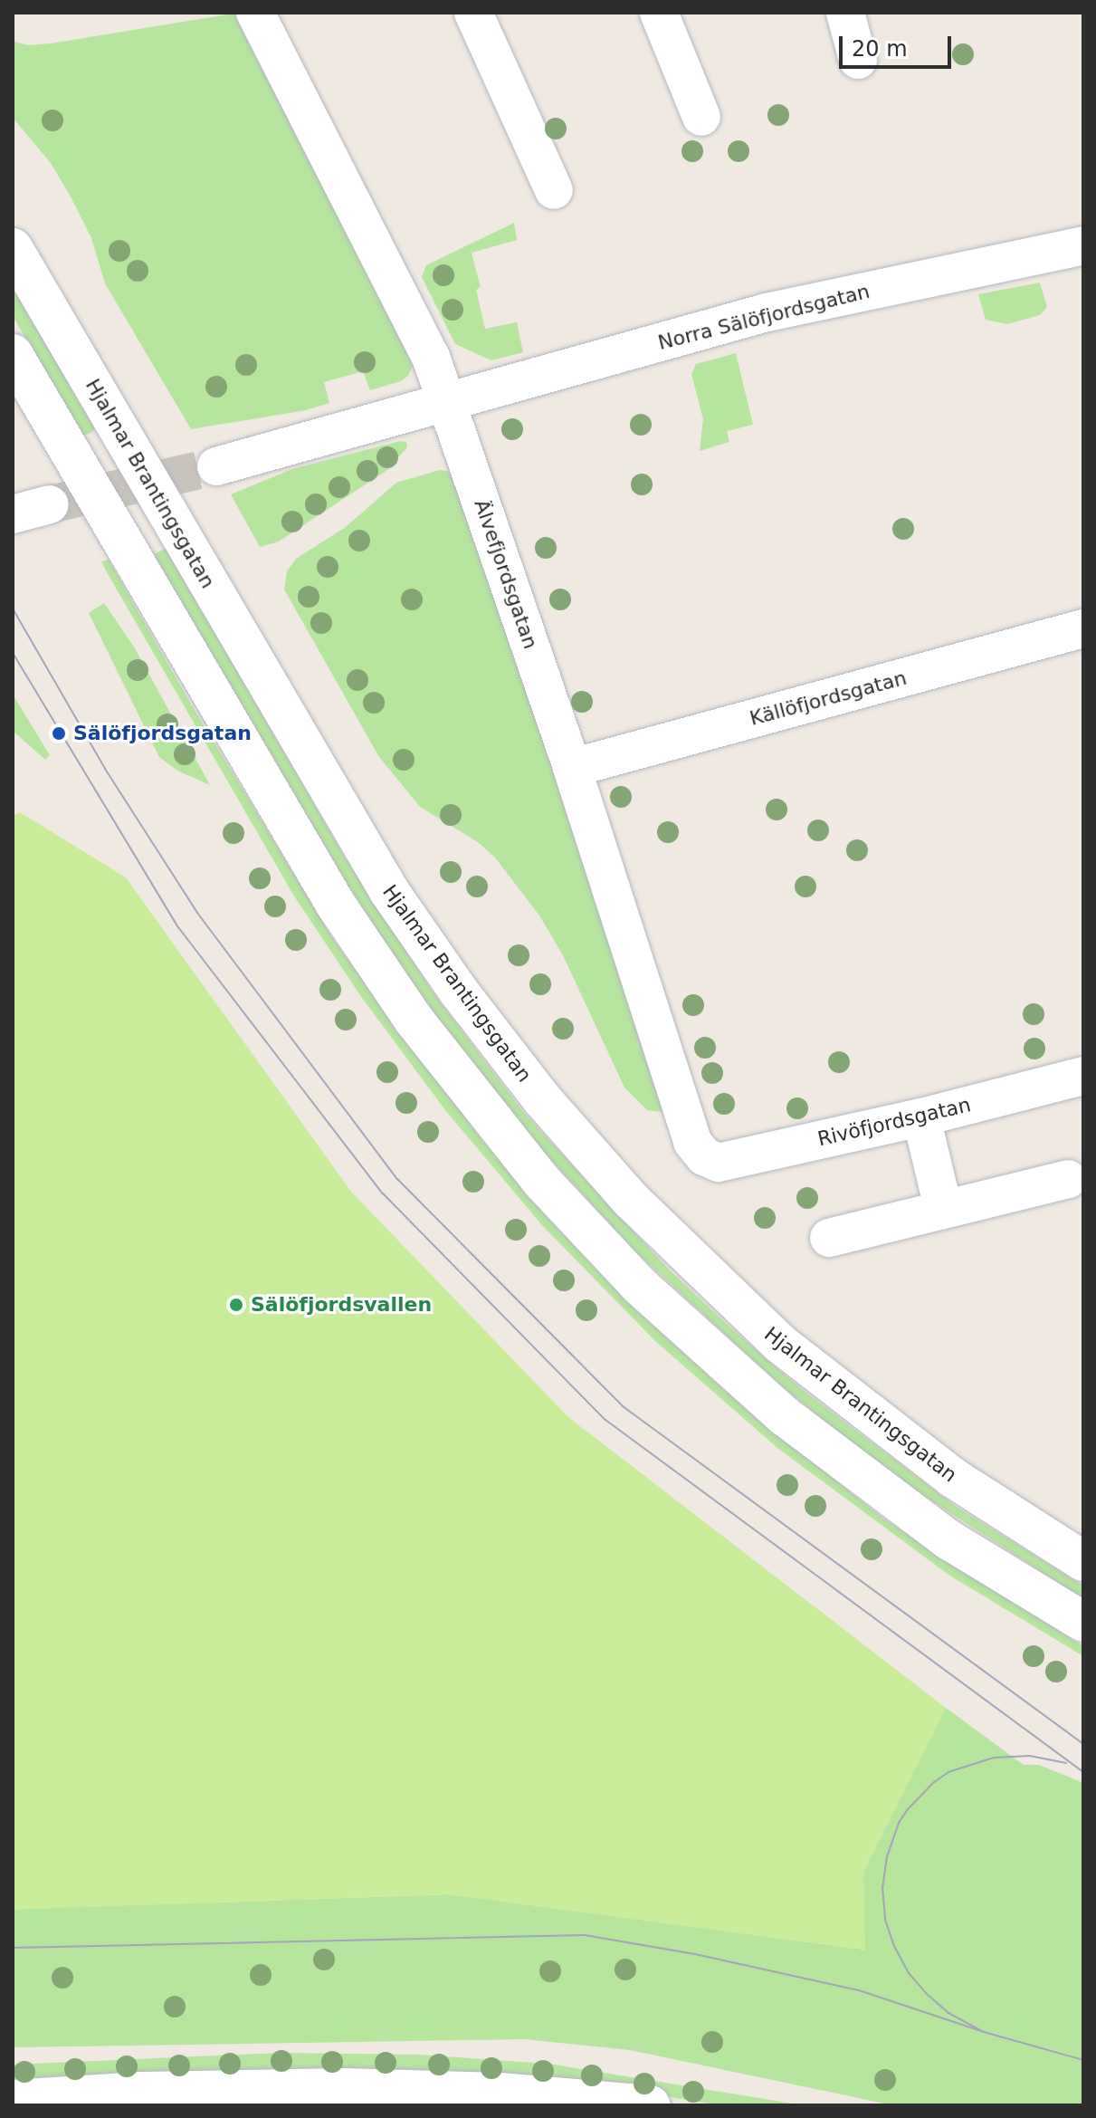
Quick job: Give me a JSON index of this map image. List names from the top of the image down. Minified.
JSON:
{"streets":{"main road":["Hjalmar Brantingsgatan"],"street":["Norra Sälöfjordsgatan","Älvefjordsgatan","Källöfjordsgatan","Rivöfjordsgatan"]},"crossings":[["Norra Sälöfjordsgatan","Älvefjordsgatan"],["Älvefjordsgatan","Källöfjordsgatan"],["Älvefjordsgatan","Rivöfjordsgatan"]],"places":["Sälöfjordsgatan","Sälöfjordsvallen"],"scale_bar":"20 m"}
